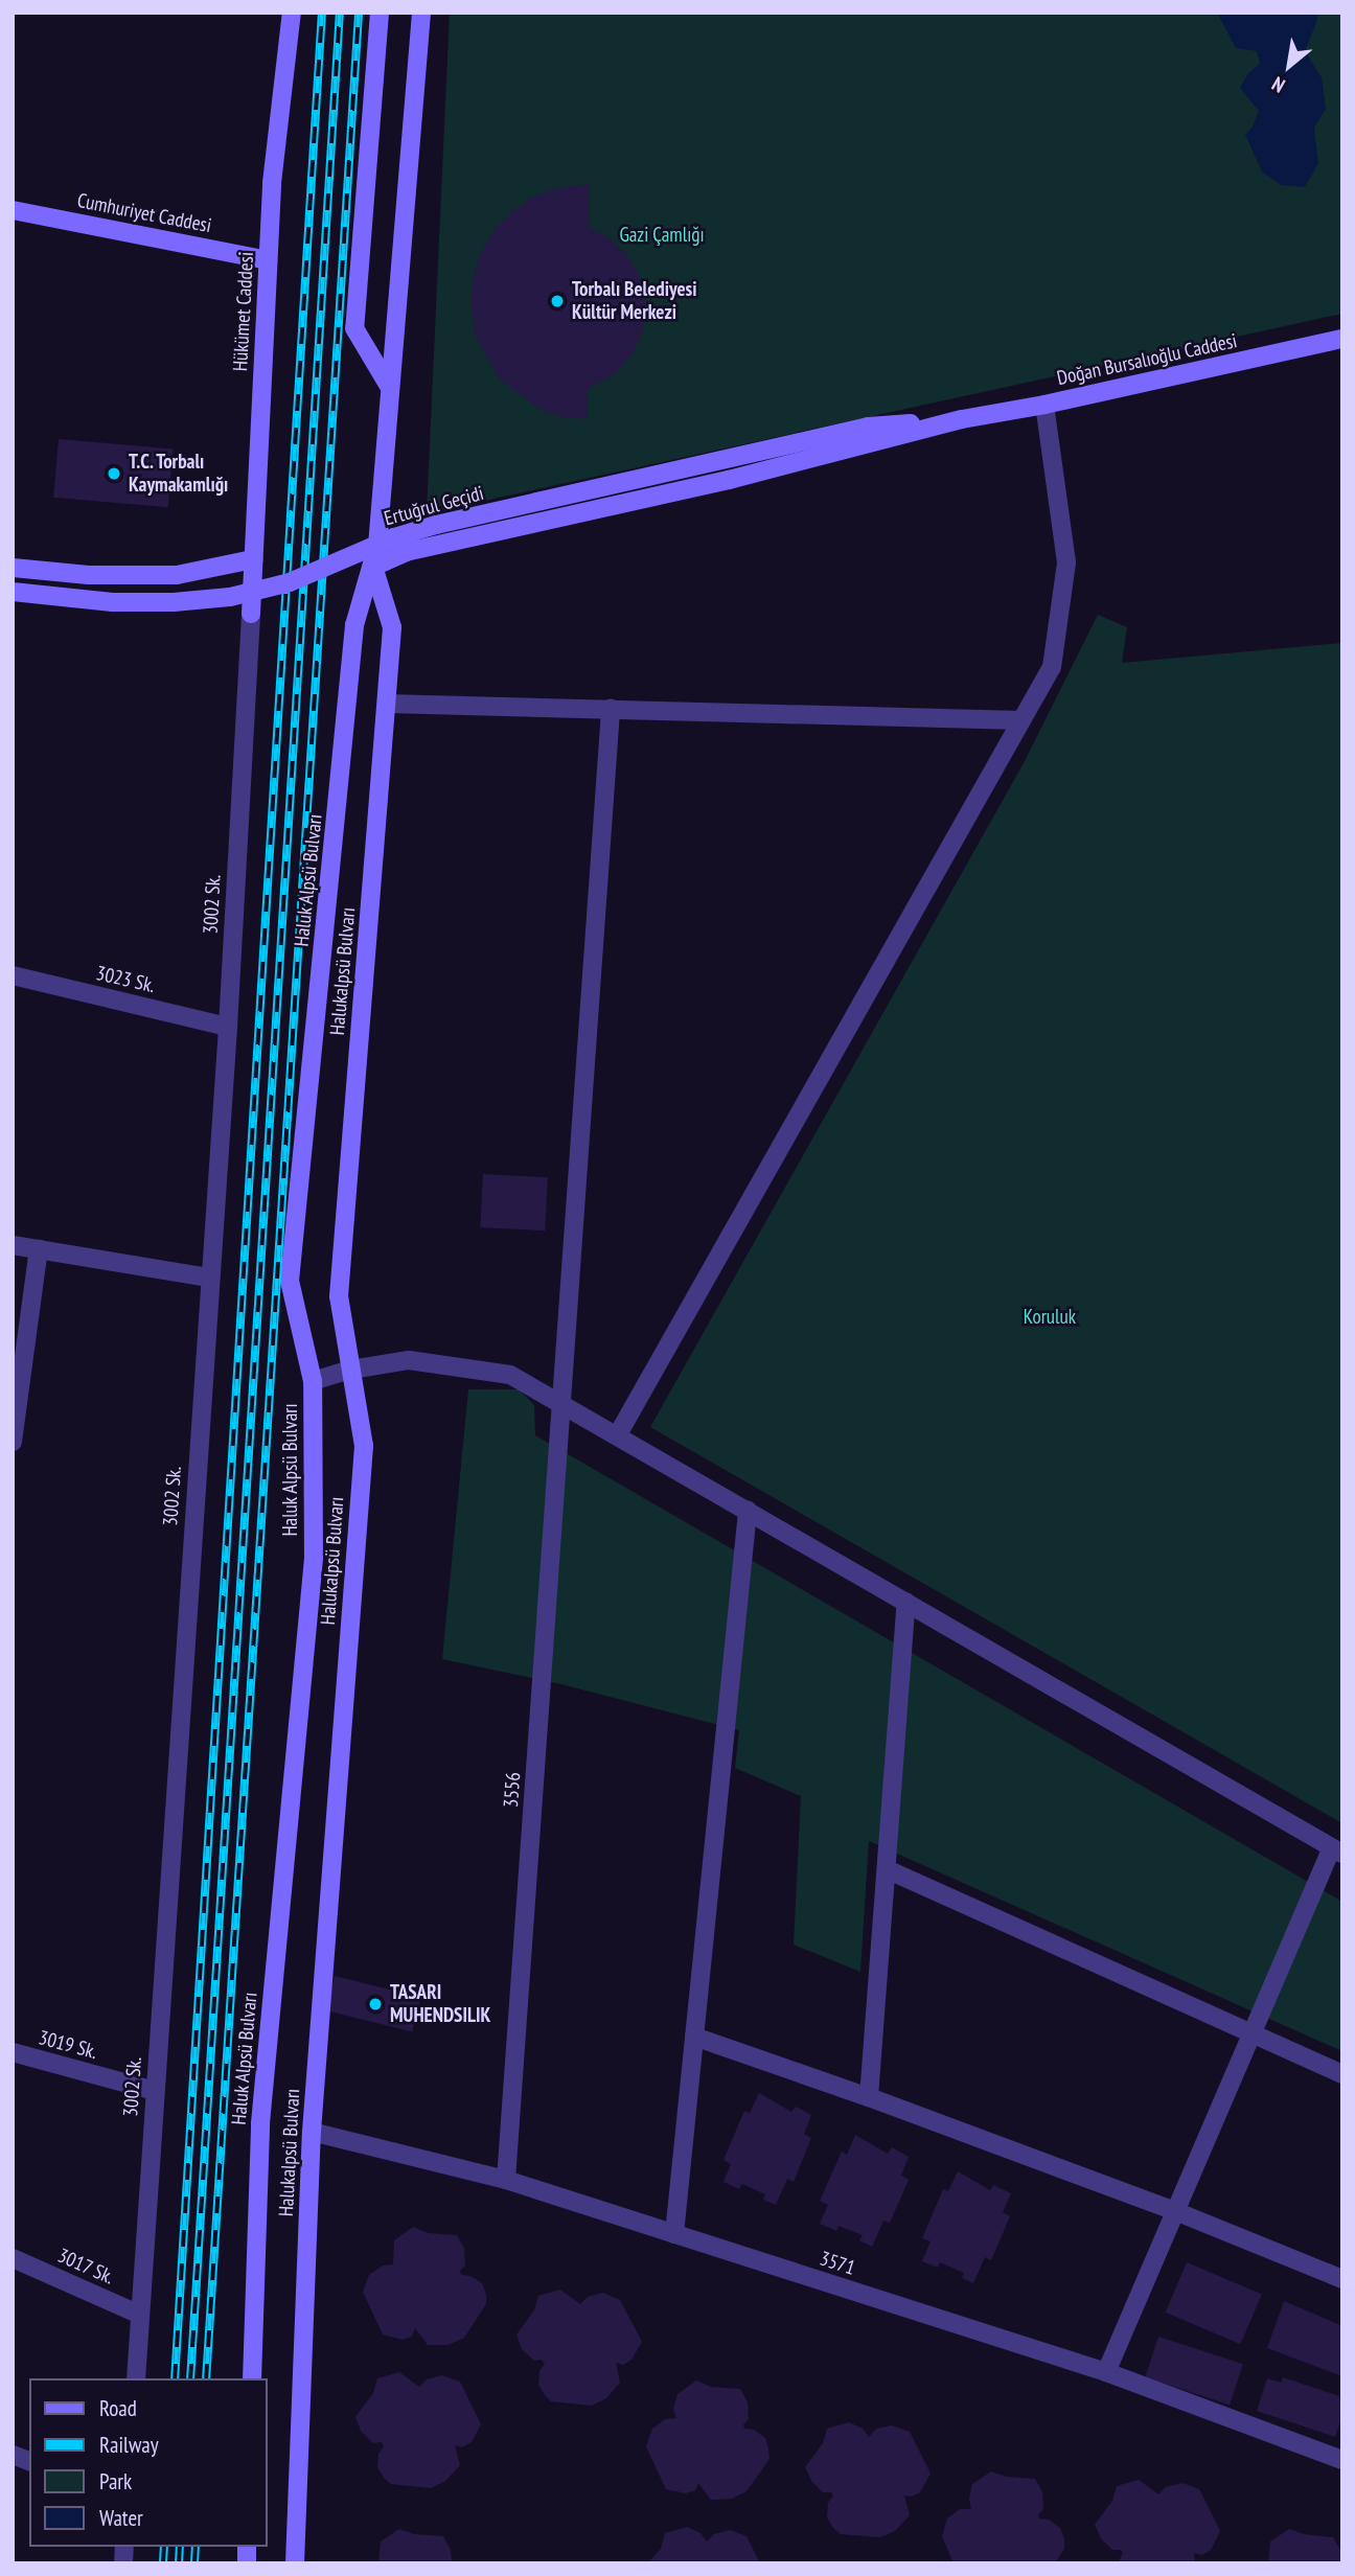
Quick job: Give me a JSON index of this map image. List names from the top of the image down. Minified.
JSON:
{"streets":{"main road":["Cumhuriyet Caddesi","Hükümet Caddesi","Doğan Bursalıoğlu Caddesi","Ertuğrul Geçidi","Haluk Alpsü Bulvarı","Halukalpsü Bulvarı"],"street":["3002 Sk.","3023 Sk.","3556","3019 Sk.","3571","3017 Sk."]},"crossings":[["Cumhuriyet Caddesi","Hükümet Caddesi"],["Hükümet Caddesi","3002 Sk."],["Doğan Bursalıoğlu Caddesi","Ertuğrul Geçidi"],["Haluk Alpsü Bulvarı","Halukalpsü Bulvarı"],["3002 Sk.","3023 Sk."],["3002 Sk.","3019 Sk."],["3002 Sk.","3017 Sk."],["Halukalpsü Bulvarı","3571"],["3556","3571"]],"parks":["Gazi Çamlığı","Koruluk"],"places":["Torbalı Belediyesi Kültür Merkezi","T.C. Torbalı Kaymakamlığı","TASARI MUHENDSILIK"],"legend":["Road","Railway","Park","Water"],"north":"bottom left"}
